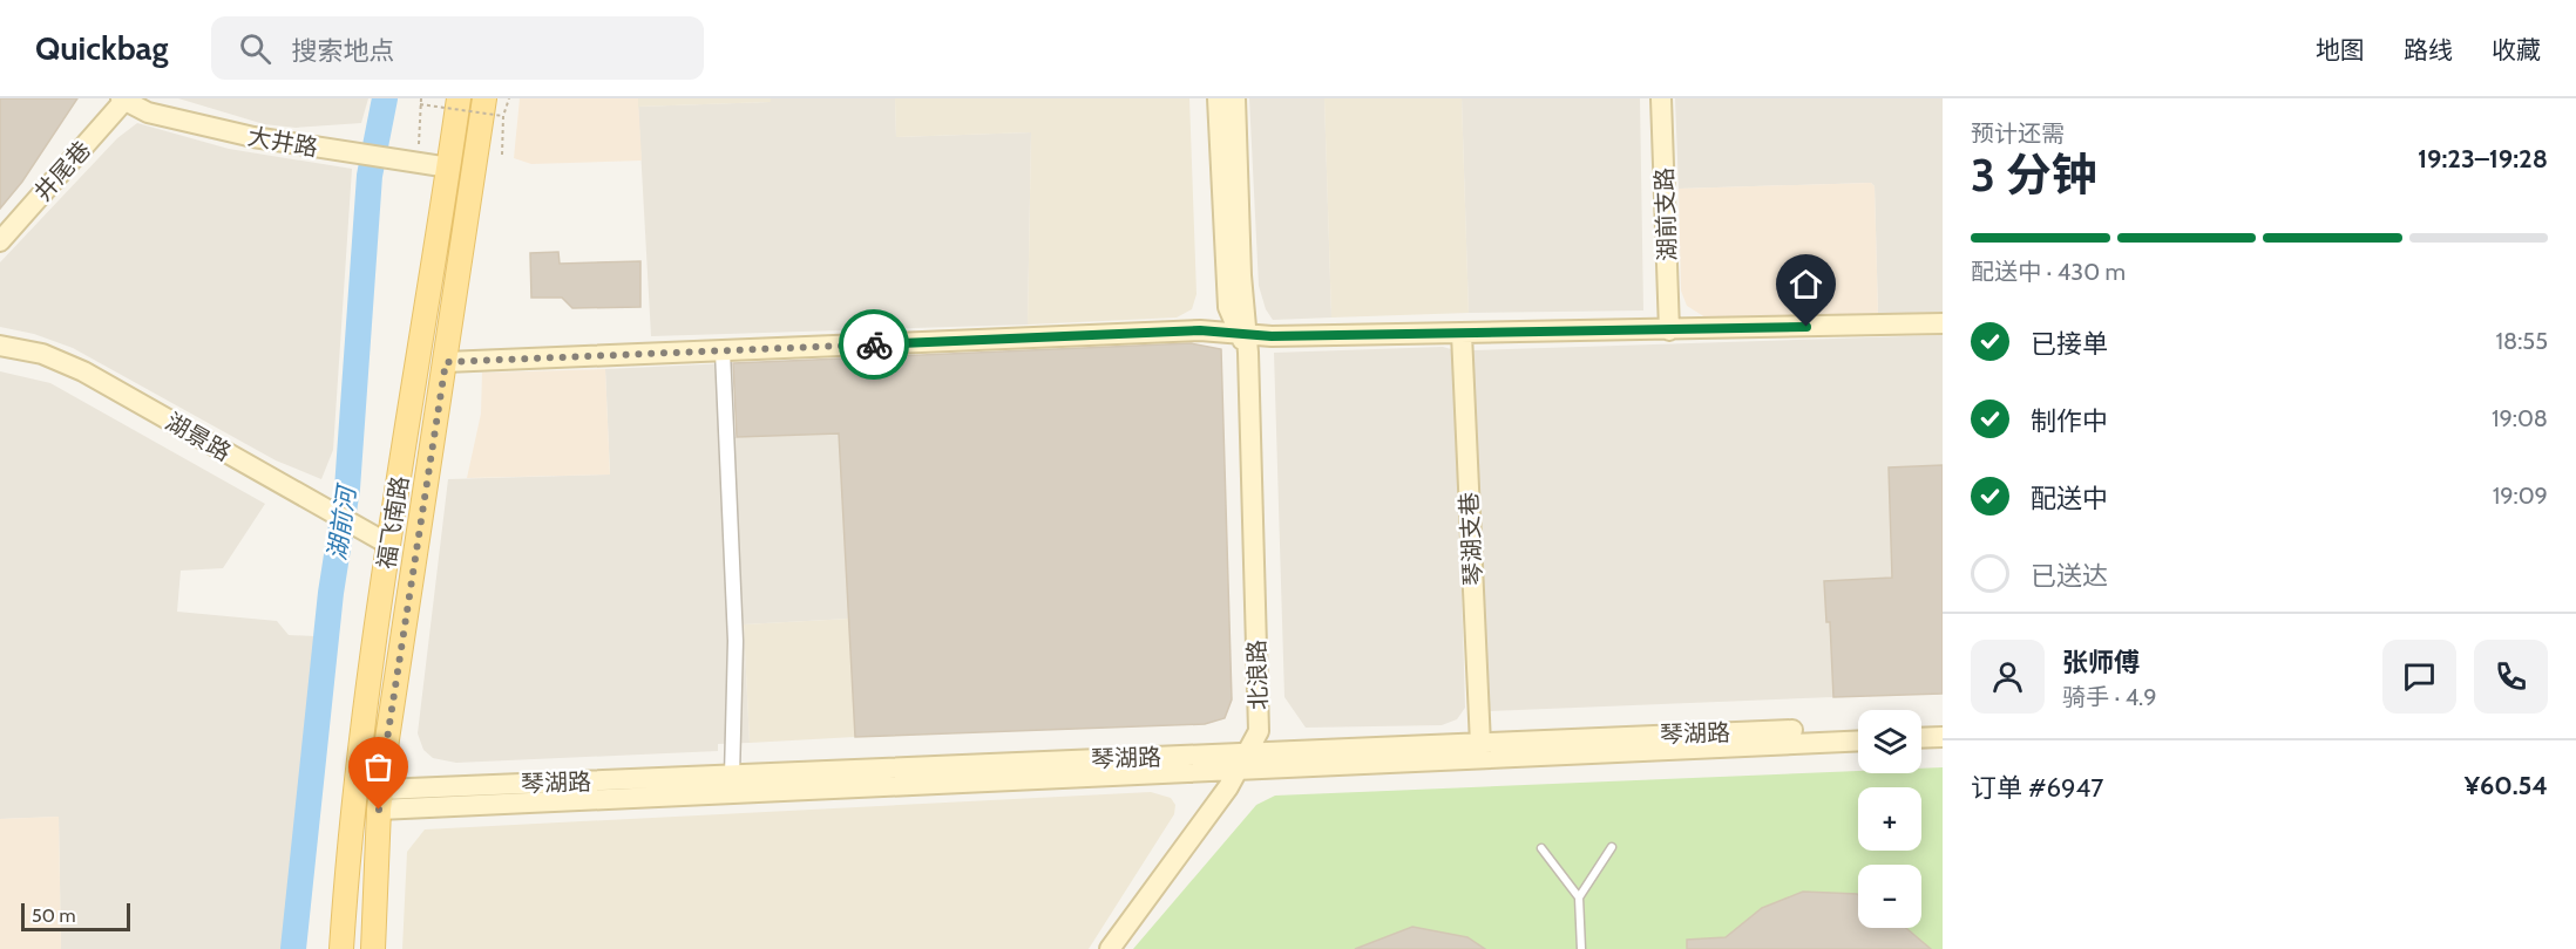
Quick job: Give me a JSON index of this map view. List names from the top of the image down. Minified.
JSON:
{"streets":{"main road":["福飞南路"],"street":["大井路","井尾巷","湖前支路","湖景路","琴湖支巷","北浪路","琴湖路"]},"crossings":[["大井路","井尾巷"],["大井路","福飞南路"],["湖景路","福飞南路"],["福飞南路","琴湖路"],["琴湖支巷","琴湖路"],["北浪路","琴湖路"]],"water":["湖前河"],"scale_bar":"50 m","page":{"header":"Quickbag","search":"搜索地点","nav":["地图","路线","收藏"],"heading":["3 分钟","预计还需","19:23–19:28"],"panel":["张师傅","骑手 · 4.9","订单 #6947","¥60.54"],"bar":"配送中 · 430 m","list":[["已接单","18:55"],["制作中","19:08"],["配送中","19:09"],"已送达"],"map_buttons":["+","−"],"scale":"50 m"}}
